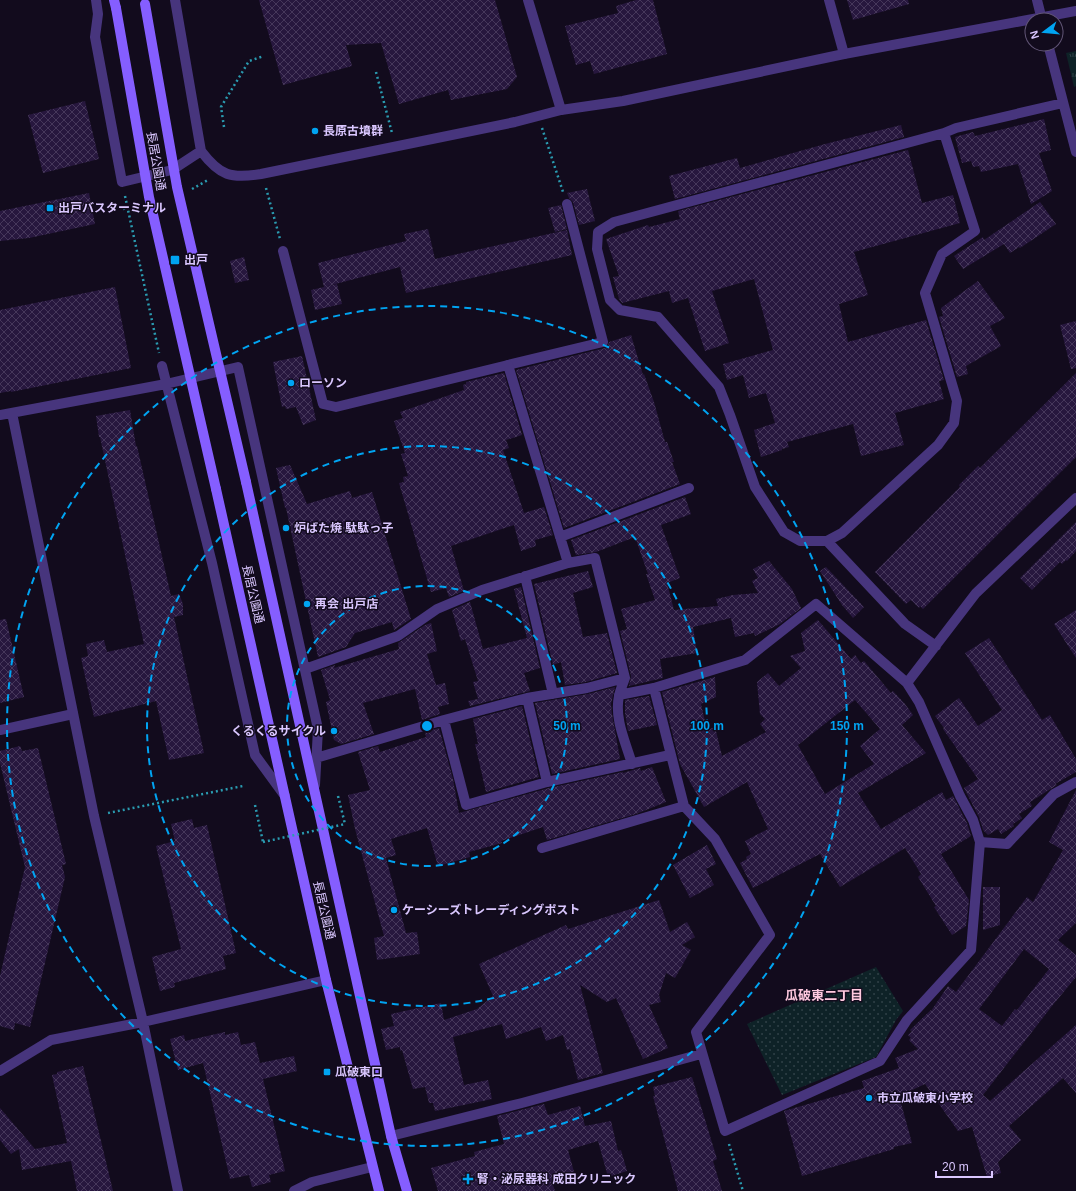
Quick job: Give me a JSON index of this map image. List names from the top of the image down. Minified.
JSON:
{"streets":{"main road":["長居公園通"]},"districts":["瓜破東二丁目"],"places":{"other":["長原古墳群","ローソン","炉ばた焼 駄駄っ子","再会 出戸店","くるくるサイクル","ケーシーズトレーディングポスト","市立瓜破東小学校"],"transit":["出戸バスターミナル","出戸","瓜破東口"],"health":["腎・泌尿器科 成田クリニック"]},"scale_bar":"20 m","north":"left","rings":["50 m","100 m","150 m"]}
